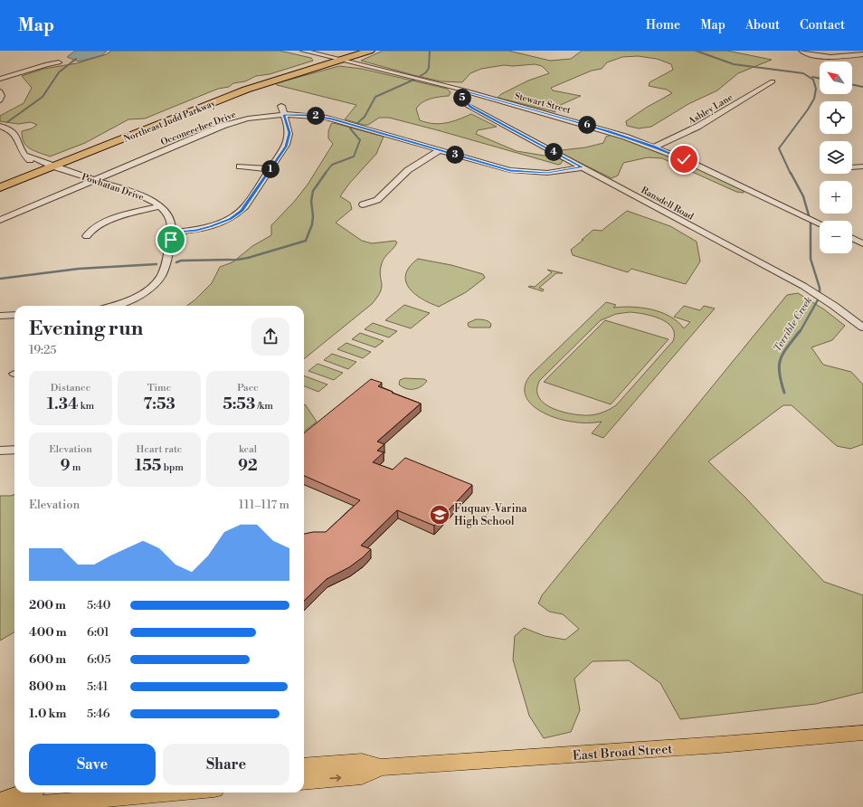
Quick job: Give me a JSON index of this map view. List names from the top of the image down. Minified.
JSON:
{"streets":{"highway":["Northeast Judd Parkway"],"main road":["East Broad Street"],"street":["Stewart Street","Ashley Lane","Occoneechee Drive","Powhatan Drive","Ransdell Road"]},"crossings":[["Stewart Street","Ashley Lane"],["Stewart Street","Northeast Judd Parkway"],["Stewart Street","Ransdell Road"],["Northeast Judd Parkway","Powhatan Drive"],["Occoneechee Drive","Powhatan Drive"],["Occoneechee Drive","Ransdell Road"]],"water":["Terrible Creek"],"places":{"school or university":["Fuquay-Varina High School"]},"north":"top left","page":{"header":"Map","nav":["Home","Map","About","Contact"],"map_buttons":["+","−"],"pins":["5","2","6","4","3","1"],"heading":["Evening run","19:25"],"stats":[["Distance","1.34 km"],["Time","7:53"],["Pace","5:53 /km"],["Elevation","9 m"],["Heart rate","155 bpm"],["kcal","92"]],"chart":["Elevation","111–117 m"],"list":[{"name":"200 m","note":"5:40"},{"name":"400 m","note":"6:01"},{"name":"600 m","note":"6:05"},{"name":"800 m","note":"5:41"},{"name":"1.0 km","note":"5:46"}],"buttons":["Save","Share"]}}
